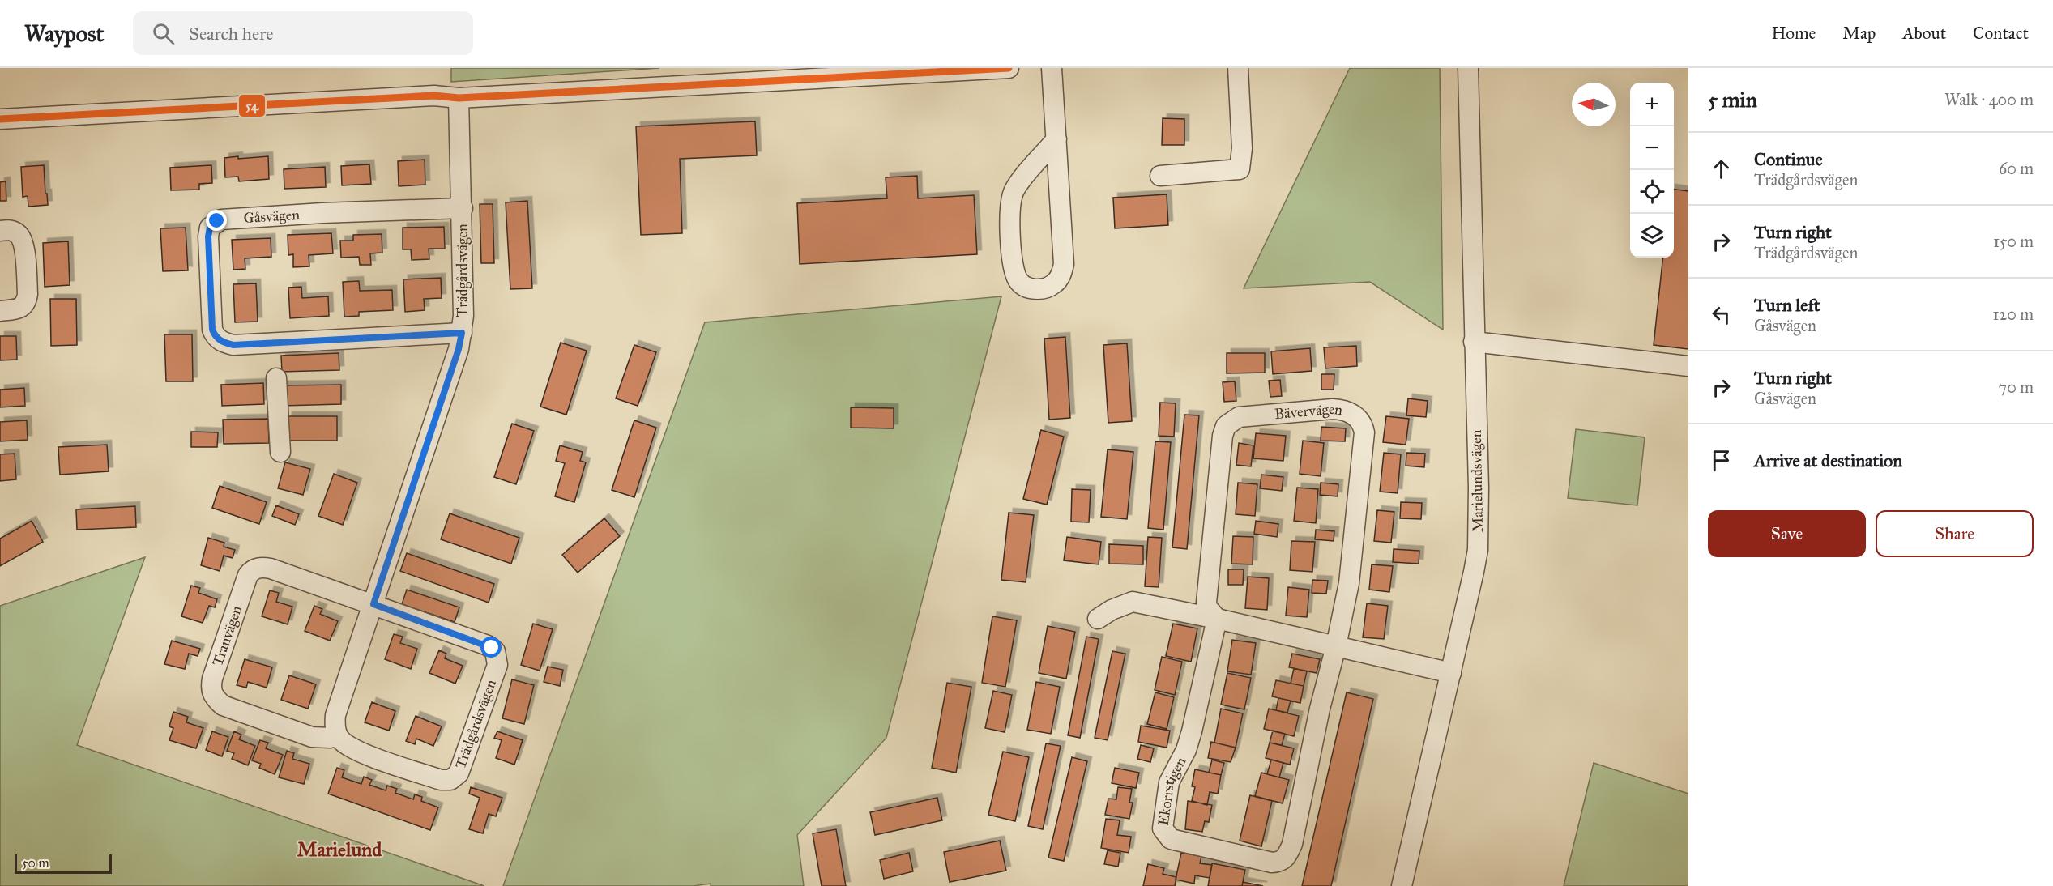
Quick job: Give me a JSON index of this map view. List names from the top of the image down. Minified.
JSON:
{"streets":{"street":["Gåsvägen","Trädgårdsvägen","Bävervägen","Marielundsvägen","Tranvägen","Ekorrstigen"]},"crossings":[["Gåsvägen","Trädgårdsvägen"],["Trädgårdsvägen","Tranvägen"],["Bävervägen","Ekorrstigen"]],"districts":["Marielund"],"lines":["transit line 54"],"scale_bar":"50 m","north":"left","page":{"header":"Waypost","search":"Search here","nav":["Home","Map","About","Contact"],"heading":["5 min","Walk · 400 m"],"map_buttons":["+","−"],"list":[["Continue","Trädgårdsvägen","60 m"],["Turn right","Trädgårdsvägen","150 m"],["Turn left","Gåsvägen","120 m"],["Turn right","Gåsvägen","70 m"],"Arrive at destination"],"buttons":["Save","Share"],"scale":"50 m"}}
